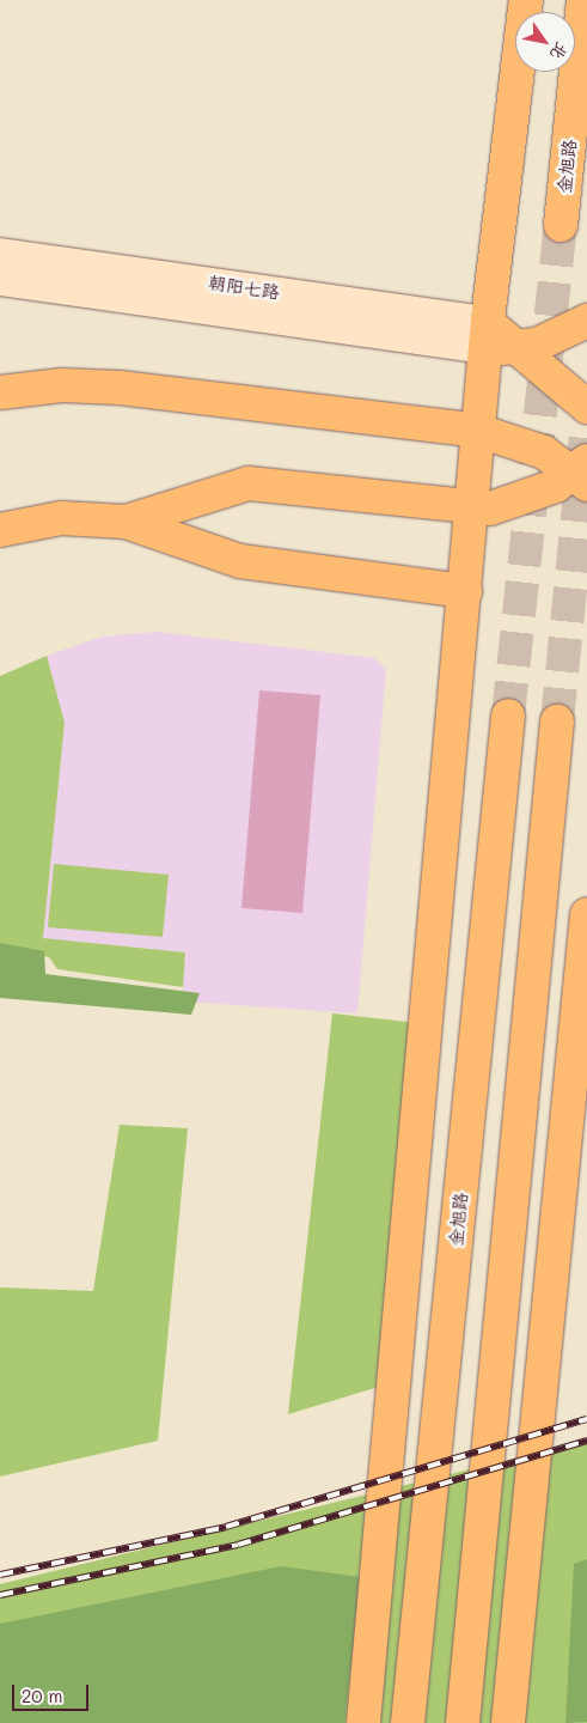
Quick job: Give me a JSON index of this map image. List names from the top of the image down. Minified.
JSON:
{"streets":{"main road":["金旭路"],"street":["朝阳七路"]},"scale_bar":"20 m","north":"bottom right"}
